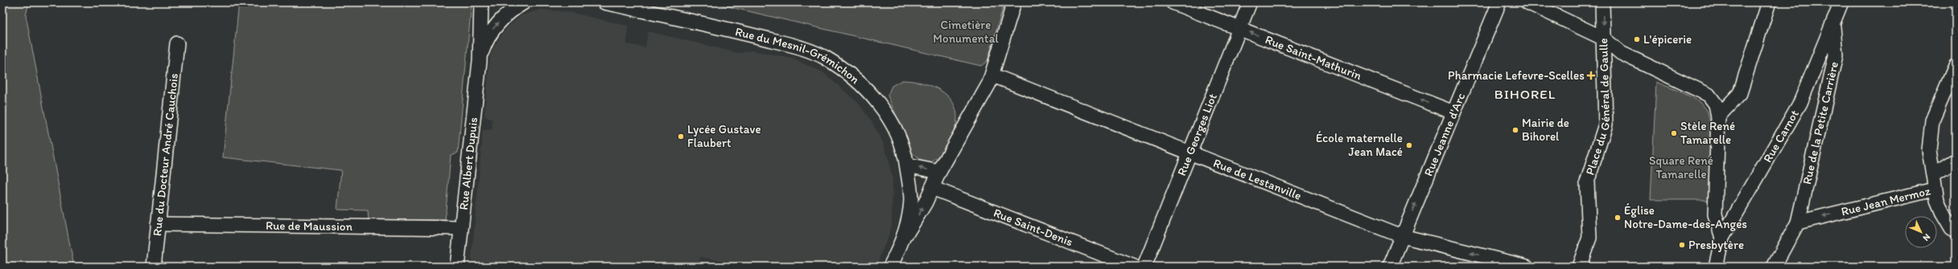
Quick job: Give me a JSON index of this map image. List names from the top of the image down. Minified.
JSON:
{"streets":{"street":["Rue Saint-Mathurin","Rue du Mesnil-Grémichon","Place du Général de Gaulle","Rue de la Petite Carrière","Rue Jeanne d'Arc","Rue Georges Liot","Rue Carnot","Rue du Docteur André Cauchois","Rue Albert Dupuis","Rue de Lestanville","Rue Jean Mermoz","Rue de Maussion","Rue Saint-Denis"]},"crossings":[["Rue Saint-Mathurin","Rue Jeanne d'Arc"],["Rue Saint-Mathurin","Rue Georges Liot"],["Rue de la Petite Carrière","Rue Carnot"],["Rue de la Petite Carrière","Rue Jean Mermoz"],["Rue Jeanne d'Arc","Rue de Lestanville"],["Rue Georges Liot","Rue de Lestanville"],["Rue du Docteur André Cauchois","Rue de Maussion"],["Rue Albert Dupuis","Rue de Maussion"]],"one_way":["Rue Saint-Mathurin","Rue Jeanne d'Arc","Rue Jean Mermoz"],"districts":["BIHOREL"],"parks":["Cimetière Monumental","Square René Tamarelle"],"places":{"other":["L'épicerie","Mairie de Bihorel","Stèle René Tamarelle","Lycée Gustave Flaubert","École maternelle Jean Macé","Église Notre-Dame-des-Anges","Presbytère"],"health":["Pharmacie Lefevre-Scelles"]},"north":"bottom right"}
